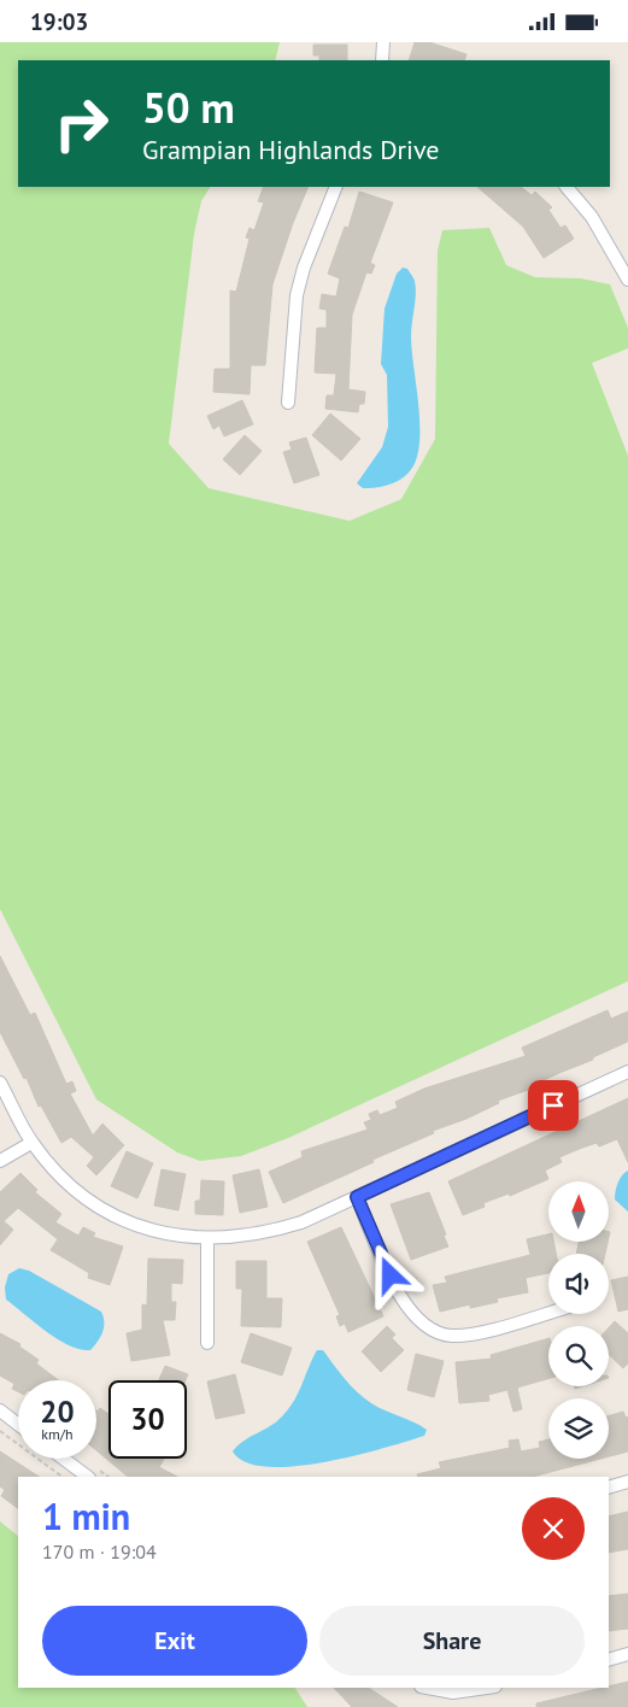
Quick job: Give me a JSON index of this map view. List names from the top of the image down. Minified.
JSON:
{"north":"top","page":{"status":"19:03","turn":["50 m","Grampian Highlands Drive"],"speed":"20 km/h","limit":"30","heading":["1 min","170 m · 19:04"],"buttons":["Exit","Share"]}}
